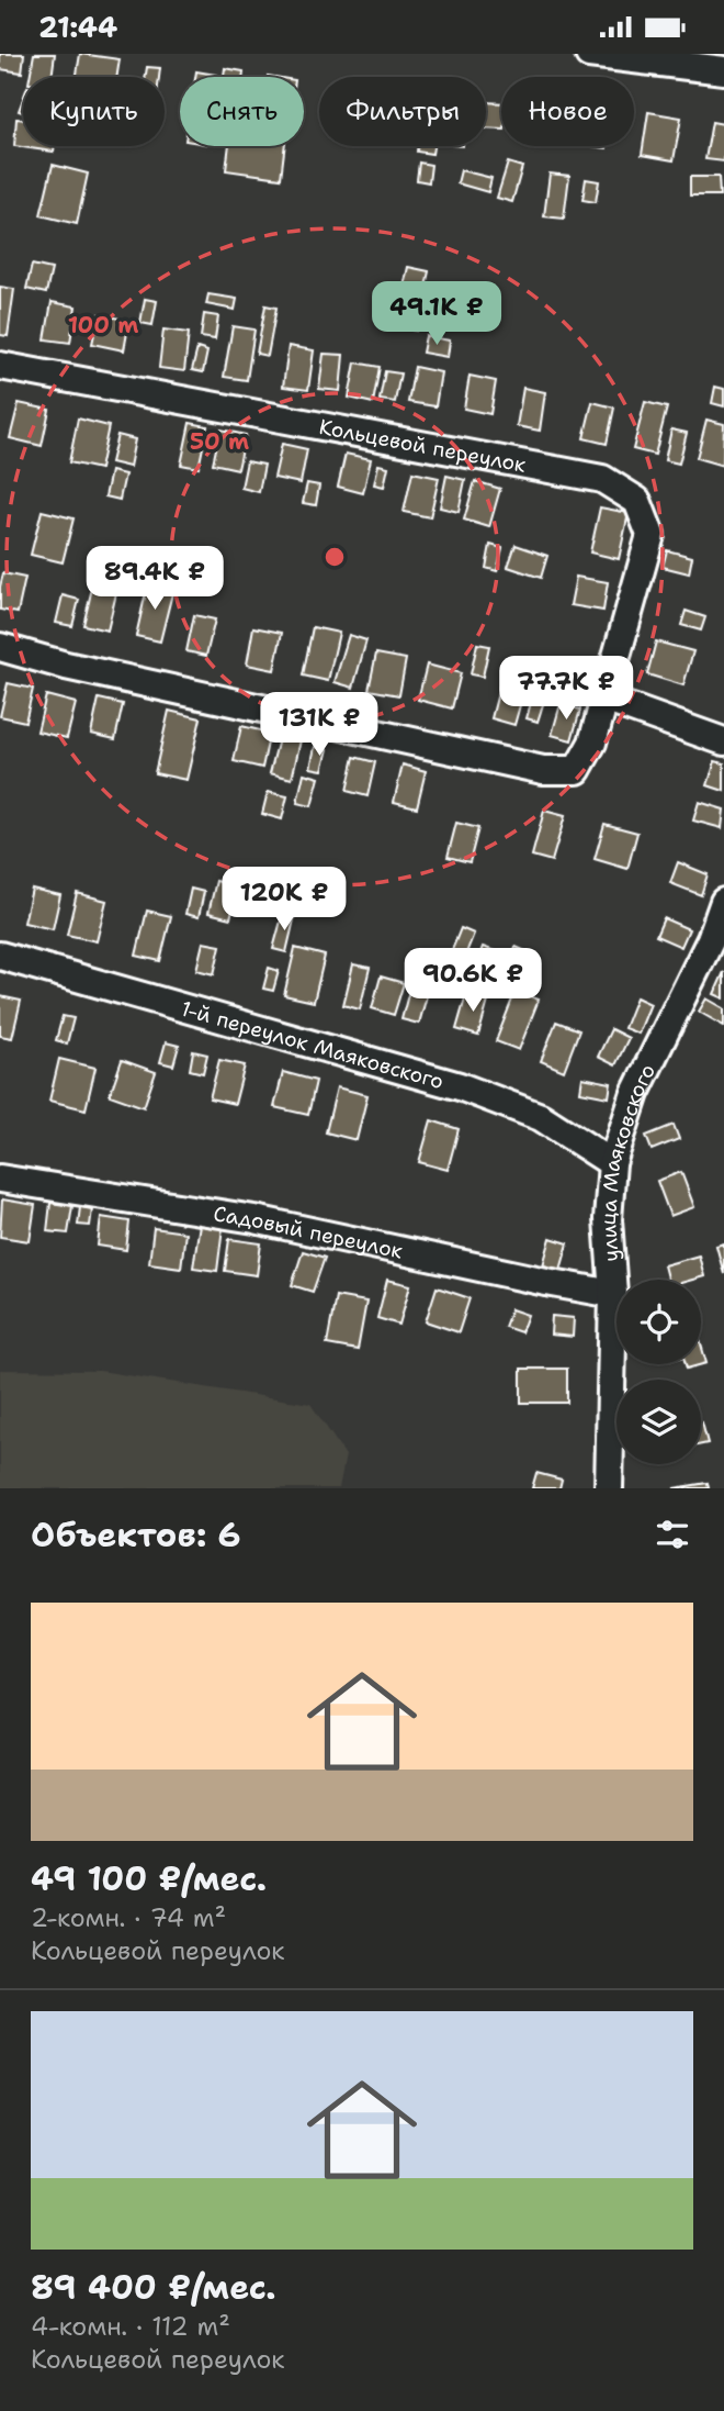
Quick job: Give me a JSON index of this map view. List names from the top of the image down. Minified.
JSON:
{"streets":{"street":["Кольцевой переулок","1-й переулок Маяковского","улица Маяковского","Садовый переулок"]},"crossings":[["1-й переулок Маяковского","улица Маяковского"],["улица Маяковского","Садовый переулок"]],"page":{"status":"21:44","chip":["Купить","Снять","Фильтры","Новое"],"price":["49.1K ₽","89.4K ₽","77.7K ₽","131K ₽","120K ₽","90.6K ₽"],"heading":"Объектов: 6","list":[{"name":"49 100 ₽/мес.","note":"2-комн. · 74 m² · Кольцевой переулок"},{"name":"89 400 ₽/мес.","note":"4-комн. · 112 m² · Кольцевой переулок"}]},"rings":["100 m","50 m"]}
